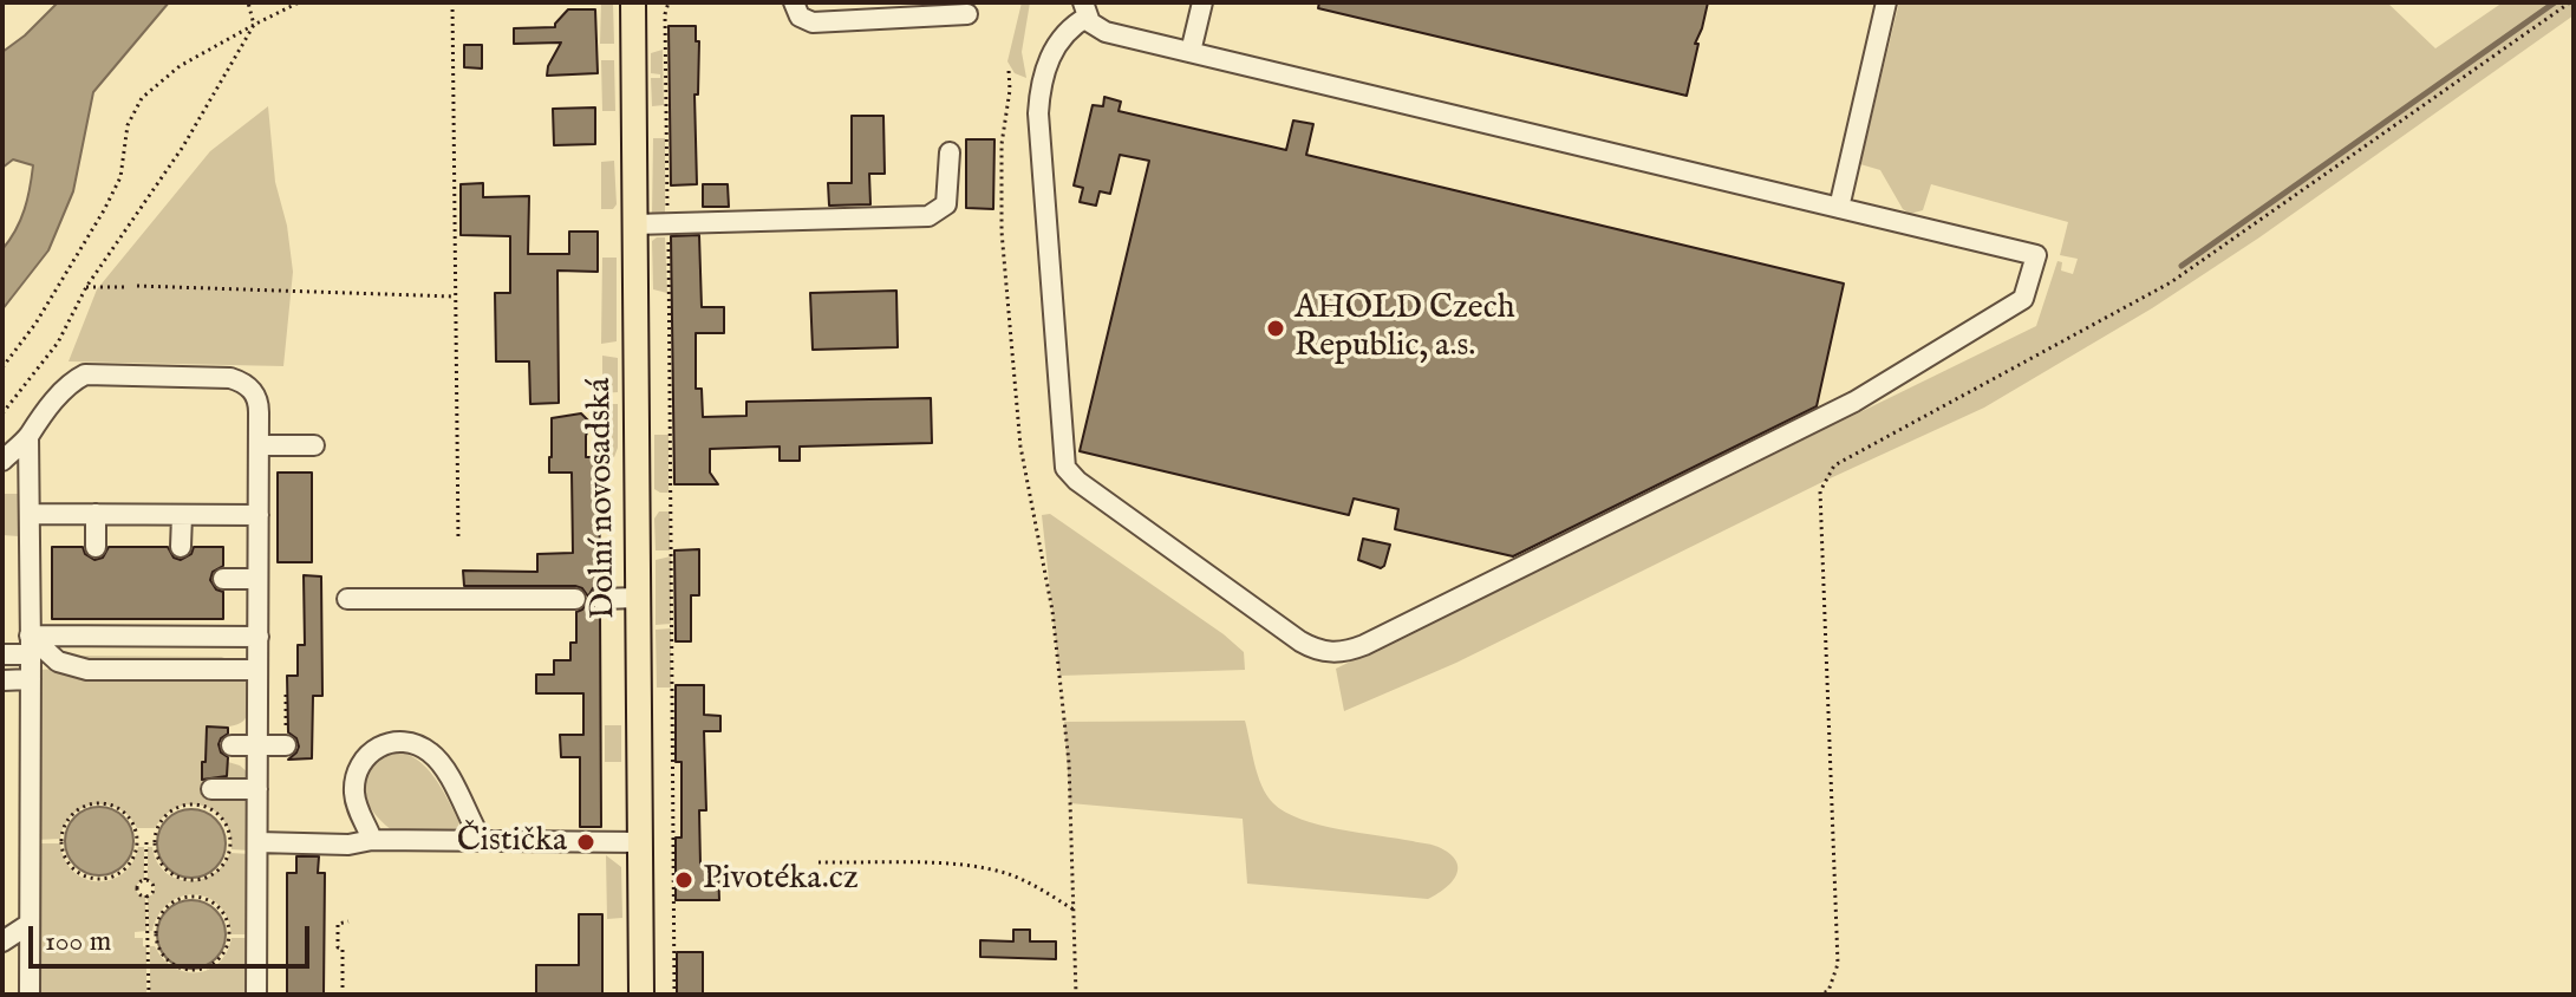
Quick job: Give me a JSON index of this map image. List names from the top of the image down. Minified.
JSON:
{"streets":{"main road":["Dolní novosadská"]},"places":["AHOLD Czech Republic, a.s.","Čistička","Pivotéka.cz"],"scale_bar":"100 m"}
